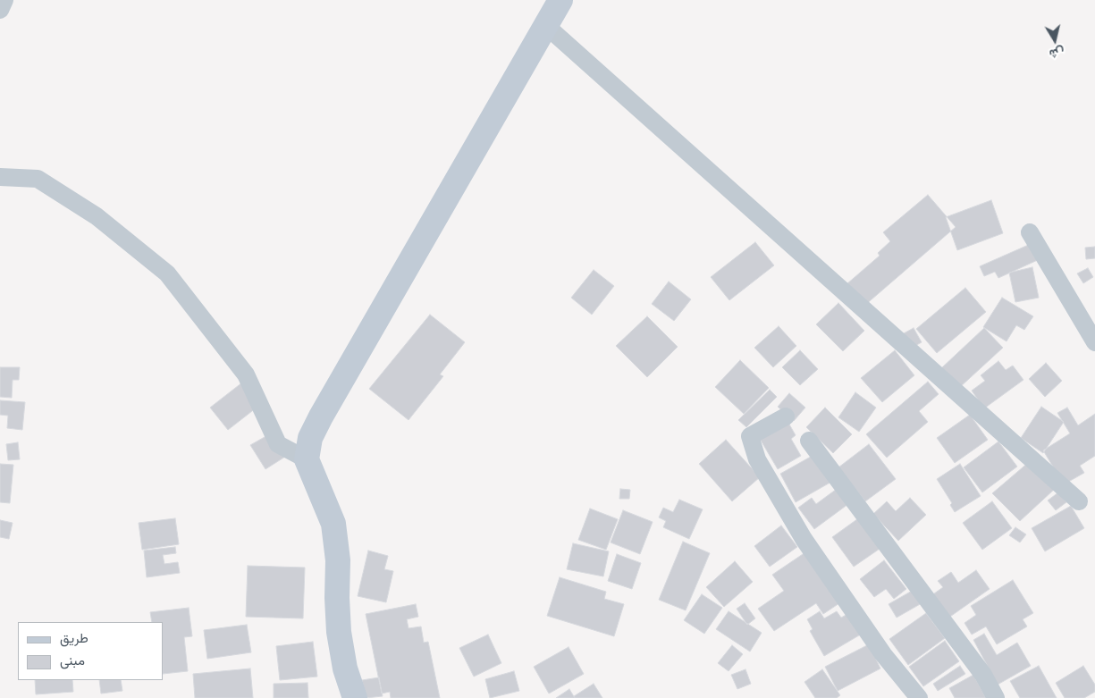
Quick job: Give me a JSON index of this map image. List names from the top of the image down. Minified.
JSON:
{"legend":["طريق","مبنى"],"north":"bottom"}
